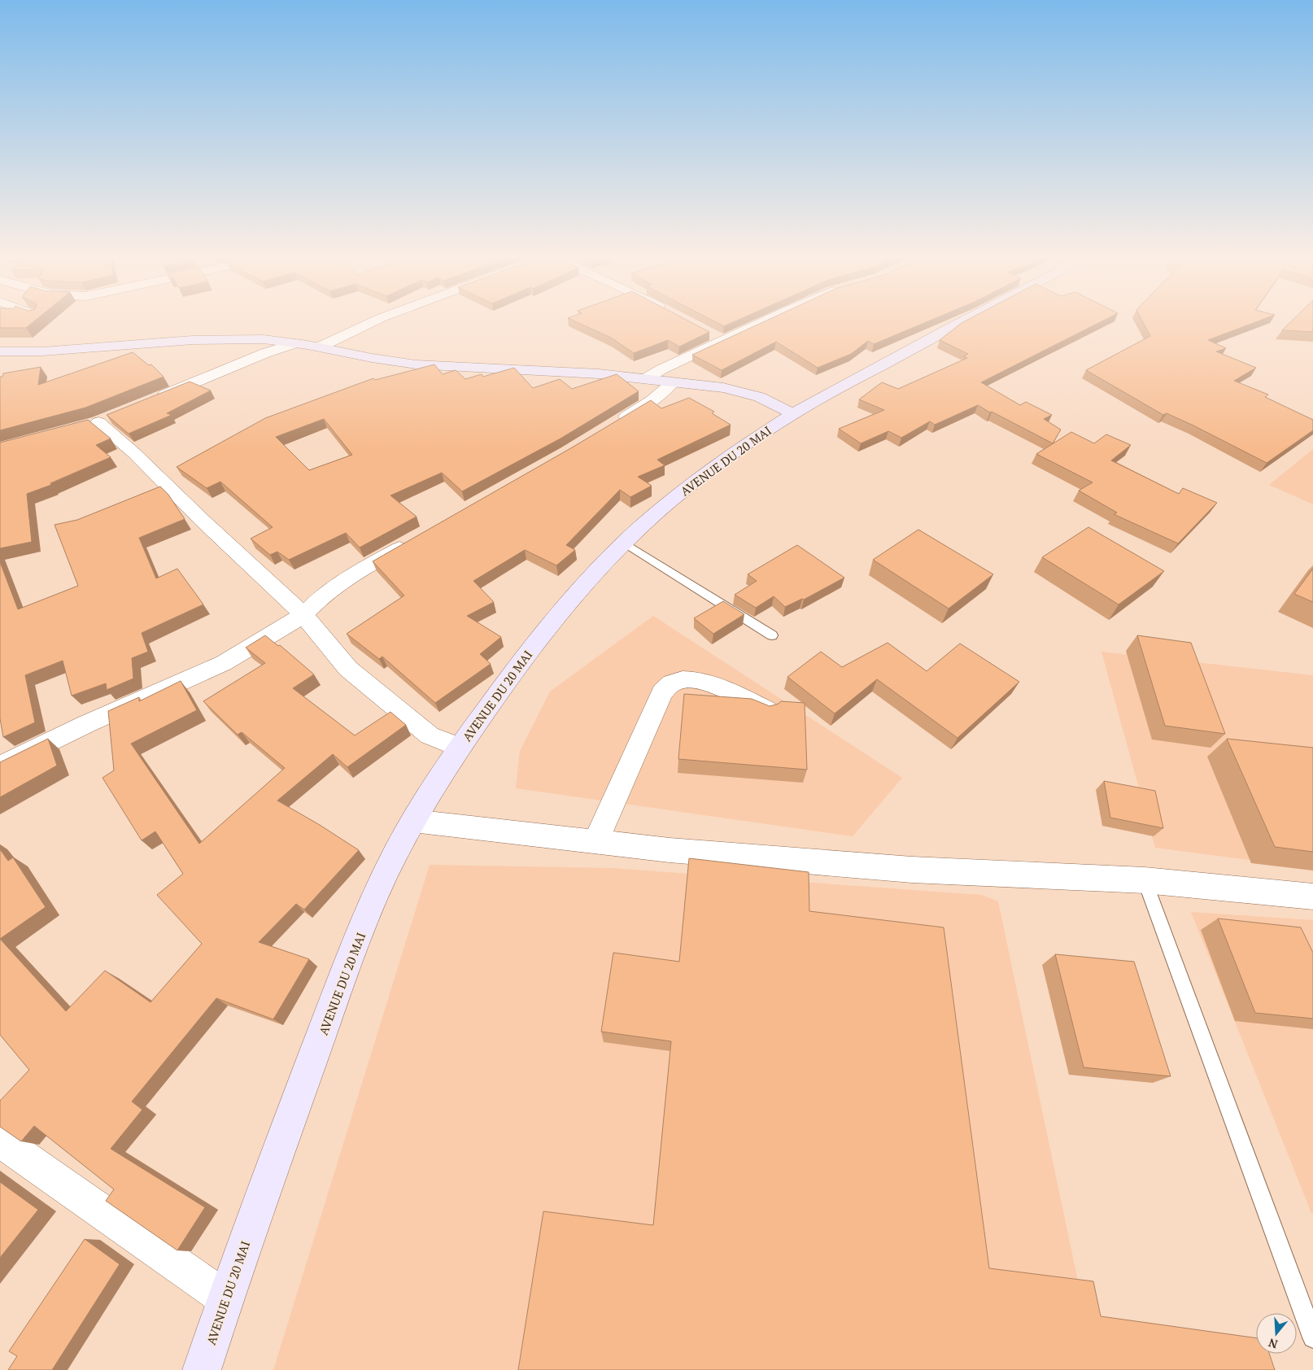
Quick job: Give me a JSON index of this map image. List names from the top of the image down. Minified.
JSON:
{"streets":{"main road":["AVENUE DU 20 MAI"]},"north":"bottom"}
